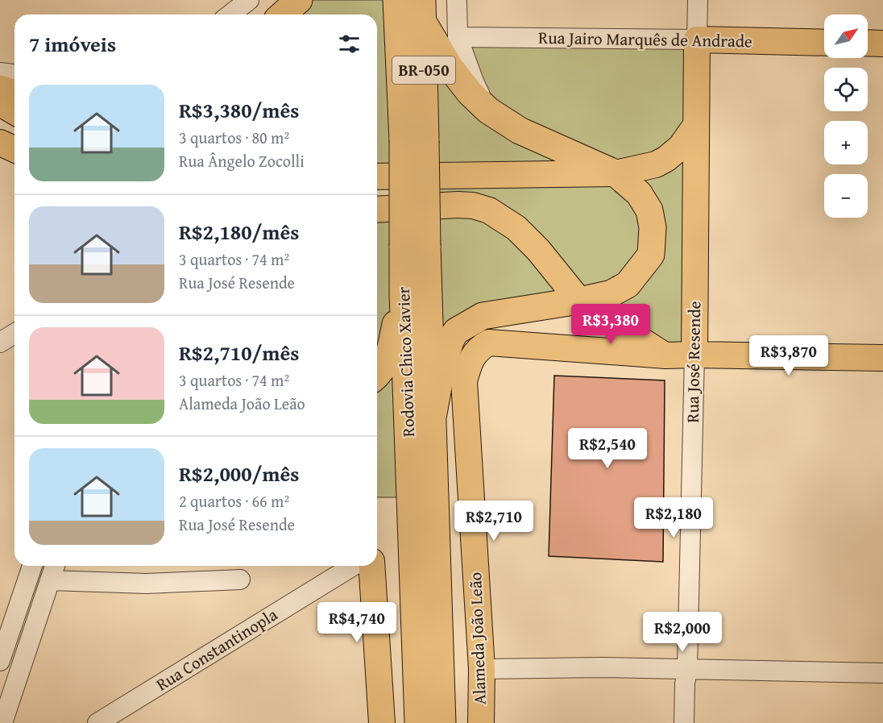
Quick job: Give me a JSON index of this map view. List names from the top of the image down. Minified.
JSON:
{"streets":{"highway":["BR-050","Rodovia Chico Xavier"],"main road":["Rua Jairo Marquês de Andrade","Rua José Resende","Alameda João Leão"],"street":["Rua Constantinopla"]},"crossings":[["Rua Jairo Marquês de Andrade","Rua José Resende"]],"north":"top right","page":{"map_buttons":["+","−"],"heading":"7 imóveis","list":[{"name":"R$3,380/mês","note":"3 quartos · 80 m² · Rua Ângelo Zocolli"},{"name":"R$2,180/mês","note":"3 quartos · 74 m² · Rua José Resende"},{"name":"R$2,710/mês","note":"3 quartos · 74 m² · Alameda João Leão"},{"name":"R$2,000/mês","note":"2 quartos · 66 m² · Rua José Resende"}],"price":["R$3,380","R$3,870","R$2,540","R$2,180","R$2,710","R$4,740","R$2,000"]}}
